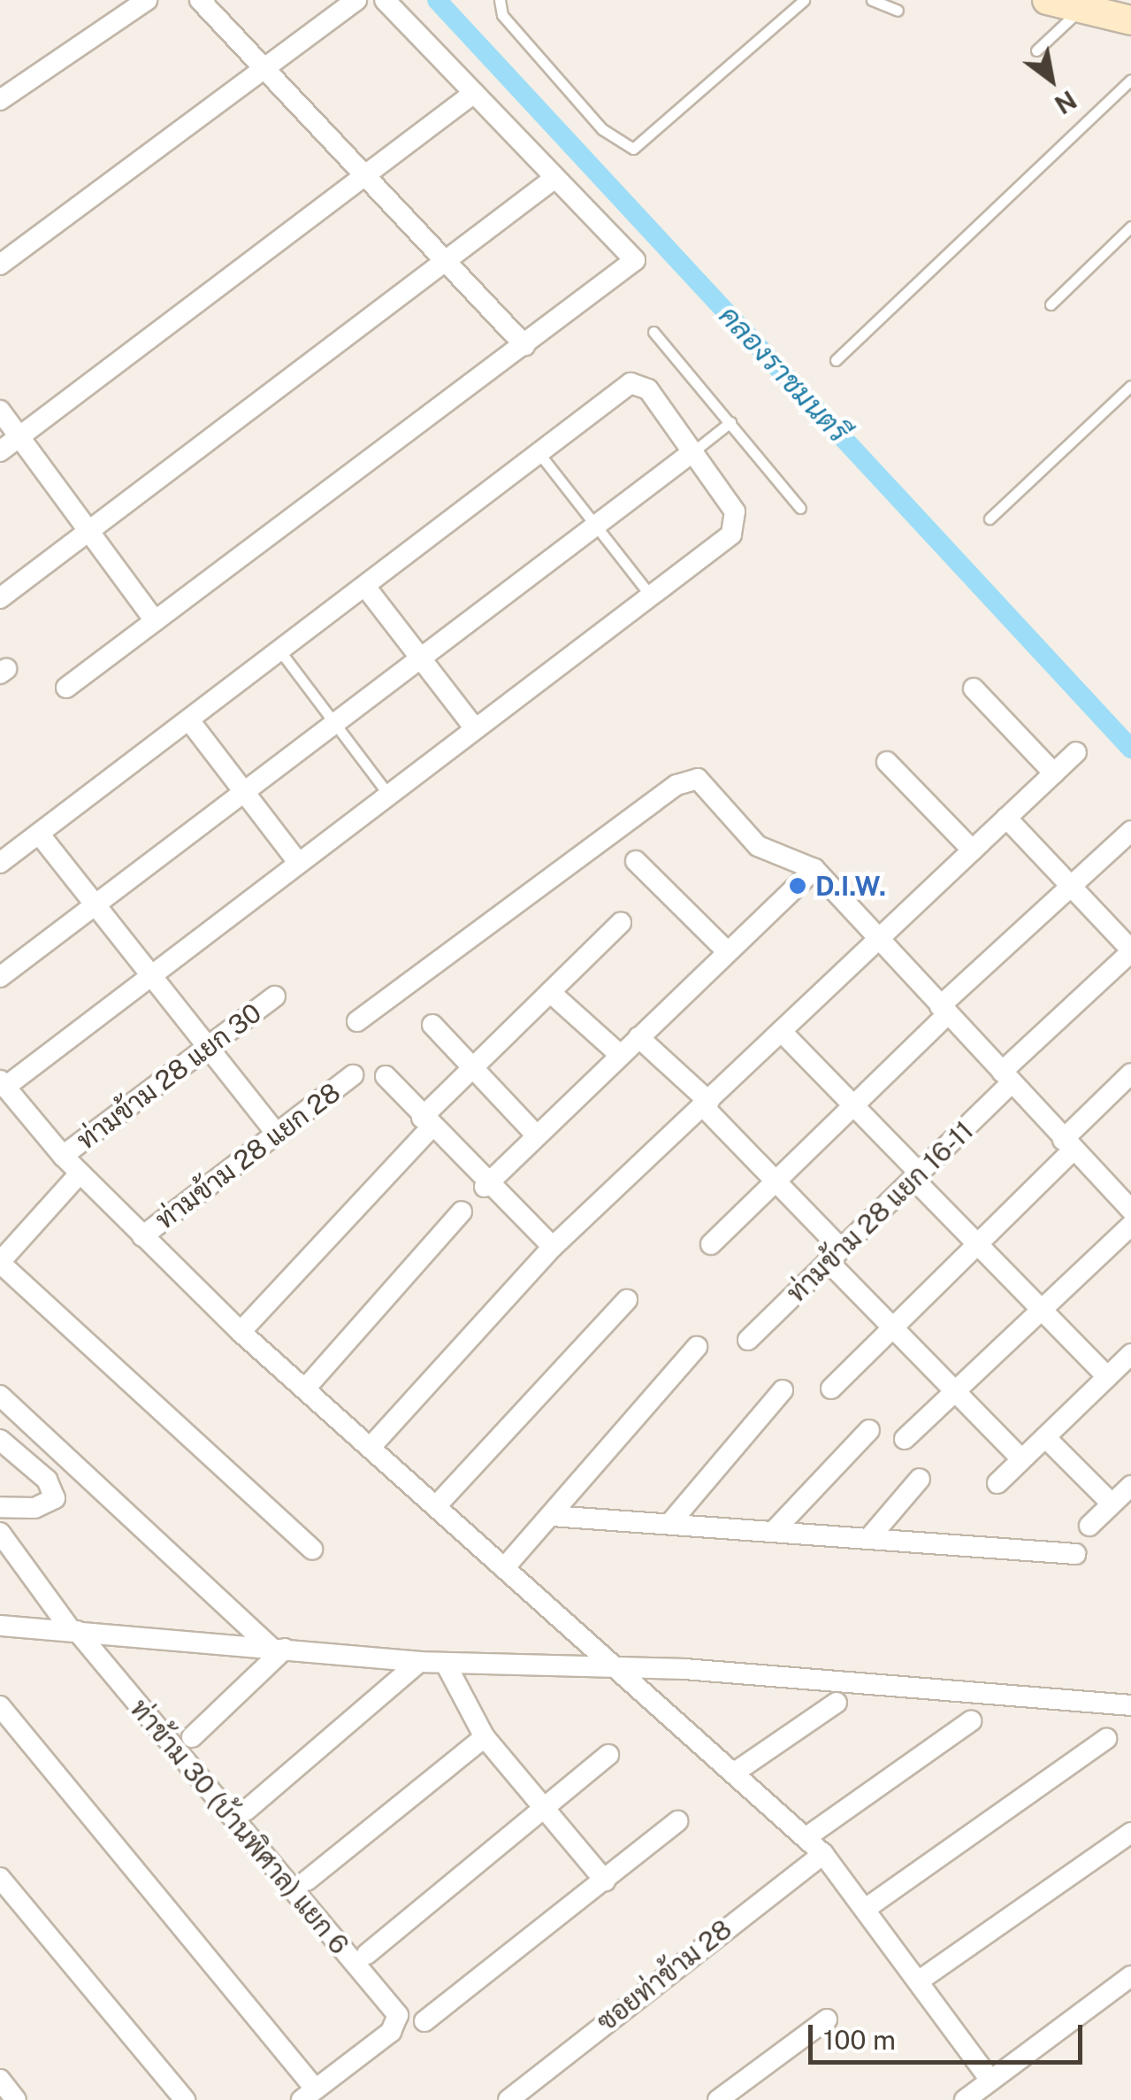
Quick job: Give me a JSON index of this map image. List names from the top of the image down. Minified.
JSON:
{"streets":{"street":["ท่ามข้าม 28 แยก 30","ท่ามข้าม 28 แยก 28","ท่ามข้าม 28 แยก 16-11","ท่าข้าม 30 (บ้านพิศาล) แยก 6","ซอยท่าข้าม 28"]},"water":["คลองราชมนตรี"],"places":["D.I.W."],"scale_bar":"100 m","north":"bottom right"}
